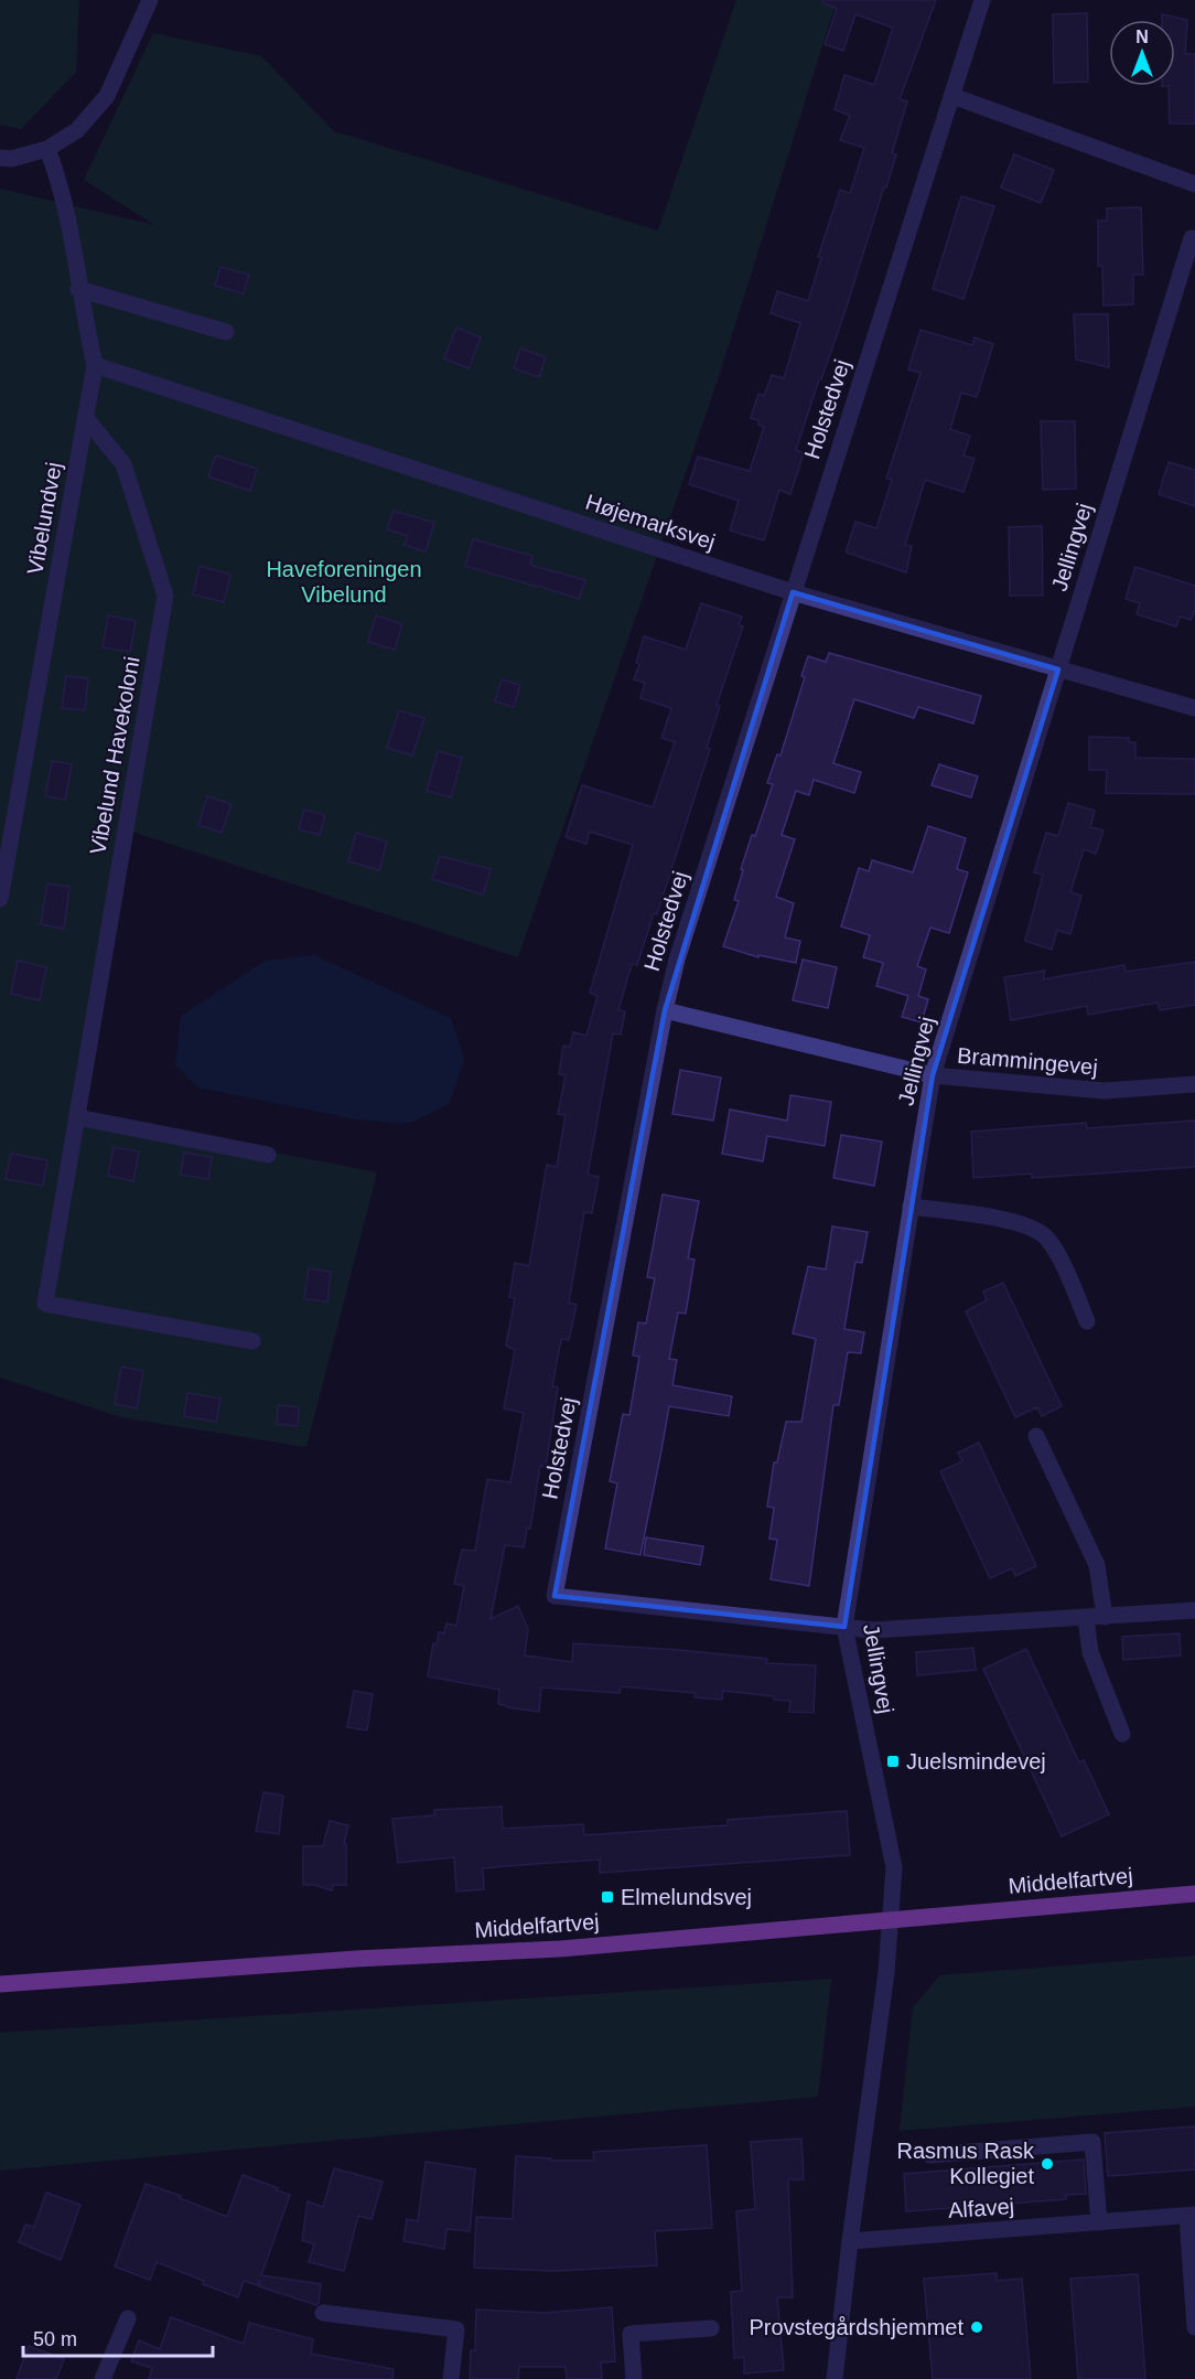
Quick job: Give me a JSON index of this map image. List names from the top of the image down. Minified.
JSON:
{"streets":{"main road":["Middelfartvej"],"street":["Holstedvej","Vibelundvej","Højemarksvej","Jellingvej","Vibelund Havekoloni","Brammingevej","Alfavej"]},"crossings":[["Holstedvej","Højemarksvej"],["Holstedvej","Jellingvej"],["Holstedvej","Brammingevej"],["Vibelundvej","Højemarksvej"],["Vibelundvej","Vibelund Havekoloni"],["Højemarksvej","Jellingvej"],["Jellingvej","Brammingevej"],["Jellingvej","Middelfartvej"]],"parks":["Haveforeningen Vibelund"],"places":{"transit":["Juelsmindevej","Elmelundsvej"],"other":["Rasmus Rask Kollegiet","Provstegårdshjemmet"]},"scale_bar":"50 m","north":"top"}
